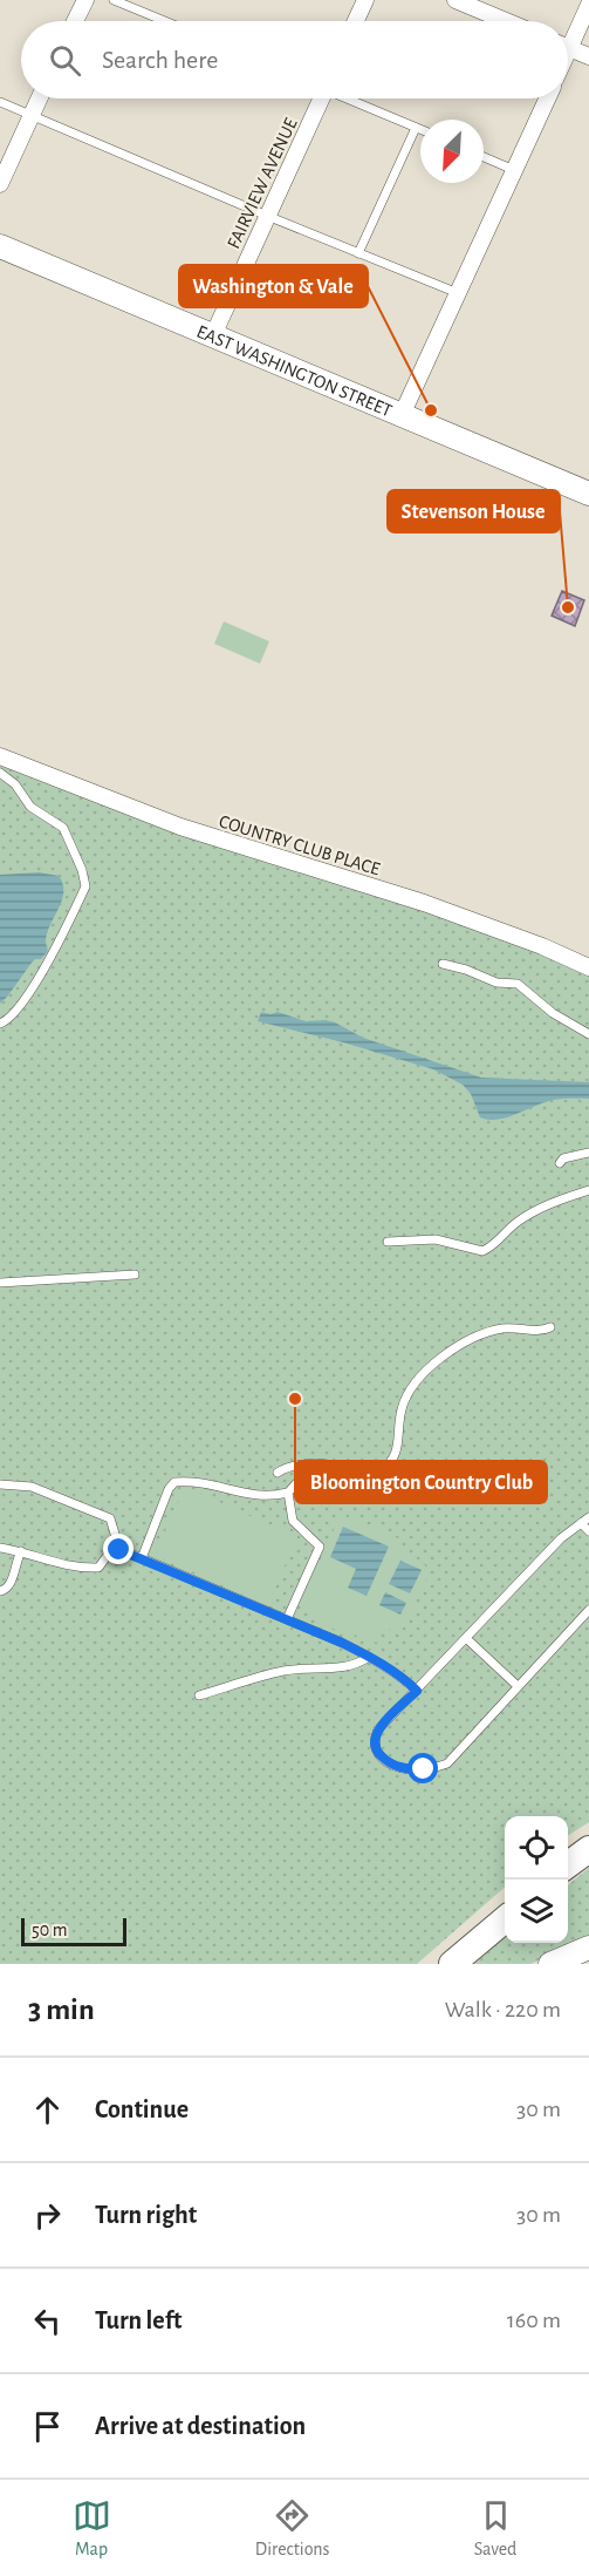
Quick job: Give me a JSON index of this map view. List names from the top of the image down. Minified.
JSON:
{"streets":{"main road":["EAST WASHINGTON STREET"],"street":["FAIRVIEW AVENUE","COUNTRY CLUB PLACE"]},"crossings":[["FAIRVIEW AVENUE","EAST WASHINGTON STREET"]],"places":["Washington & Vale","Stevenson House","Bloomington Country Club"],"scale_bar":"50 m","north":"bottom left","page":{"search":"Search here","scale":"50 m","heading":["3 min","Walk · 220 m"],"list":[["Continue","30 m"],["Turn right","30 m"],["Turn left","160 m"],"Arrive at destination"],"nav":["Map","Directions","Saved"]}}
